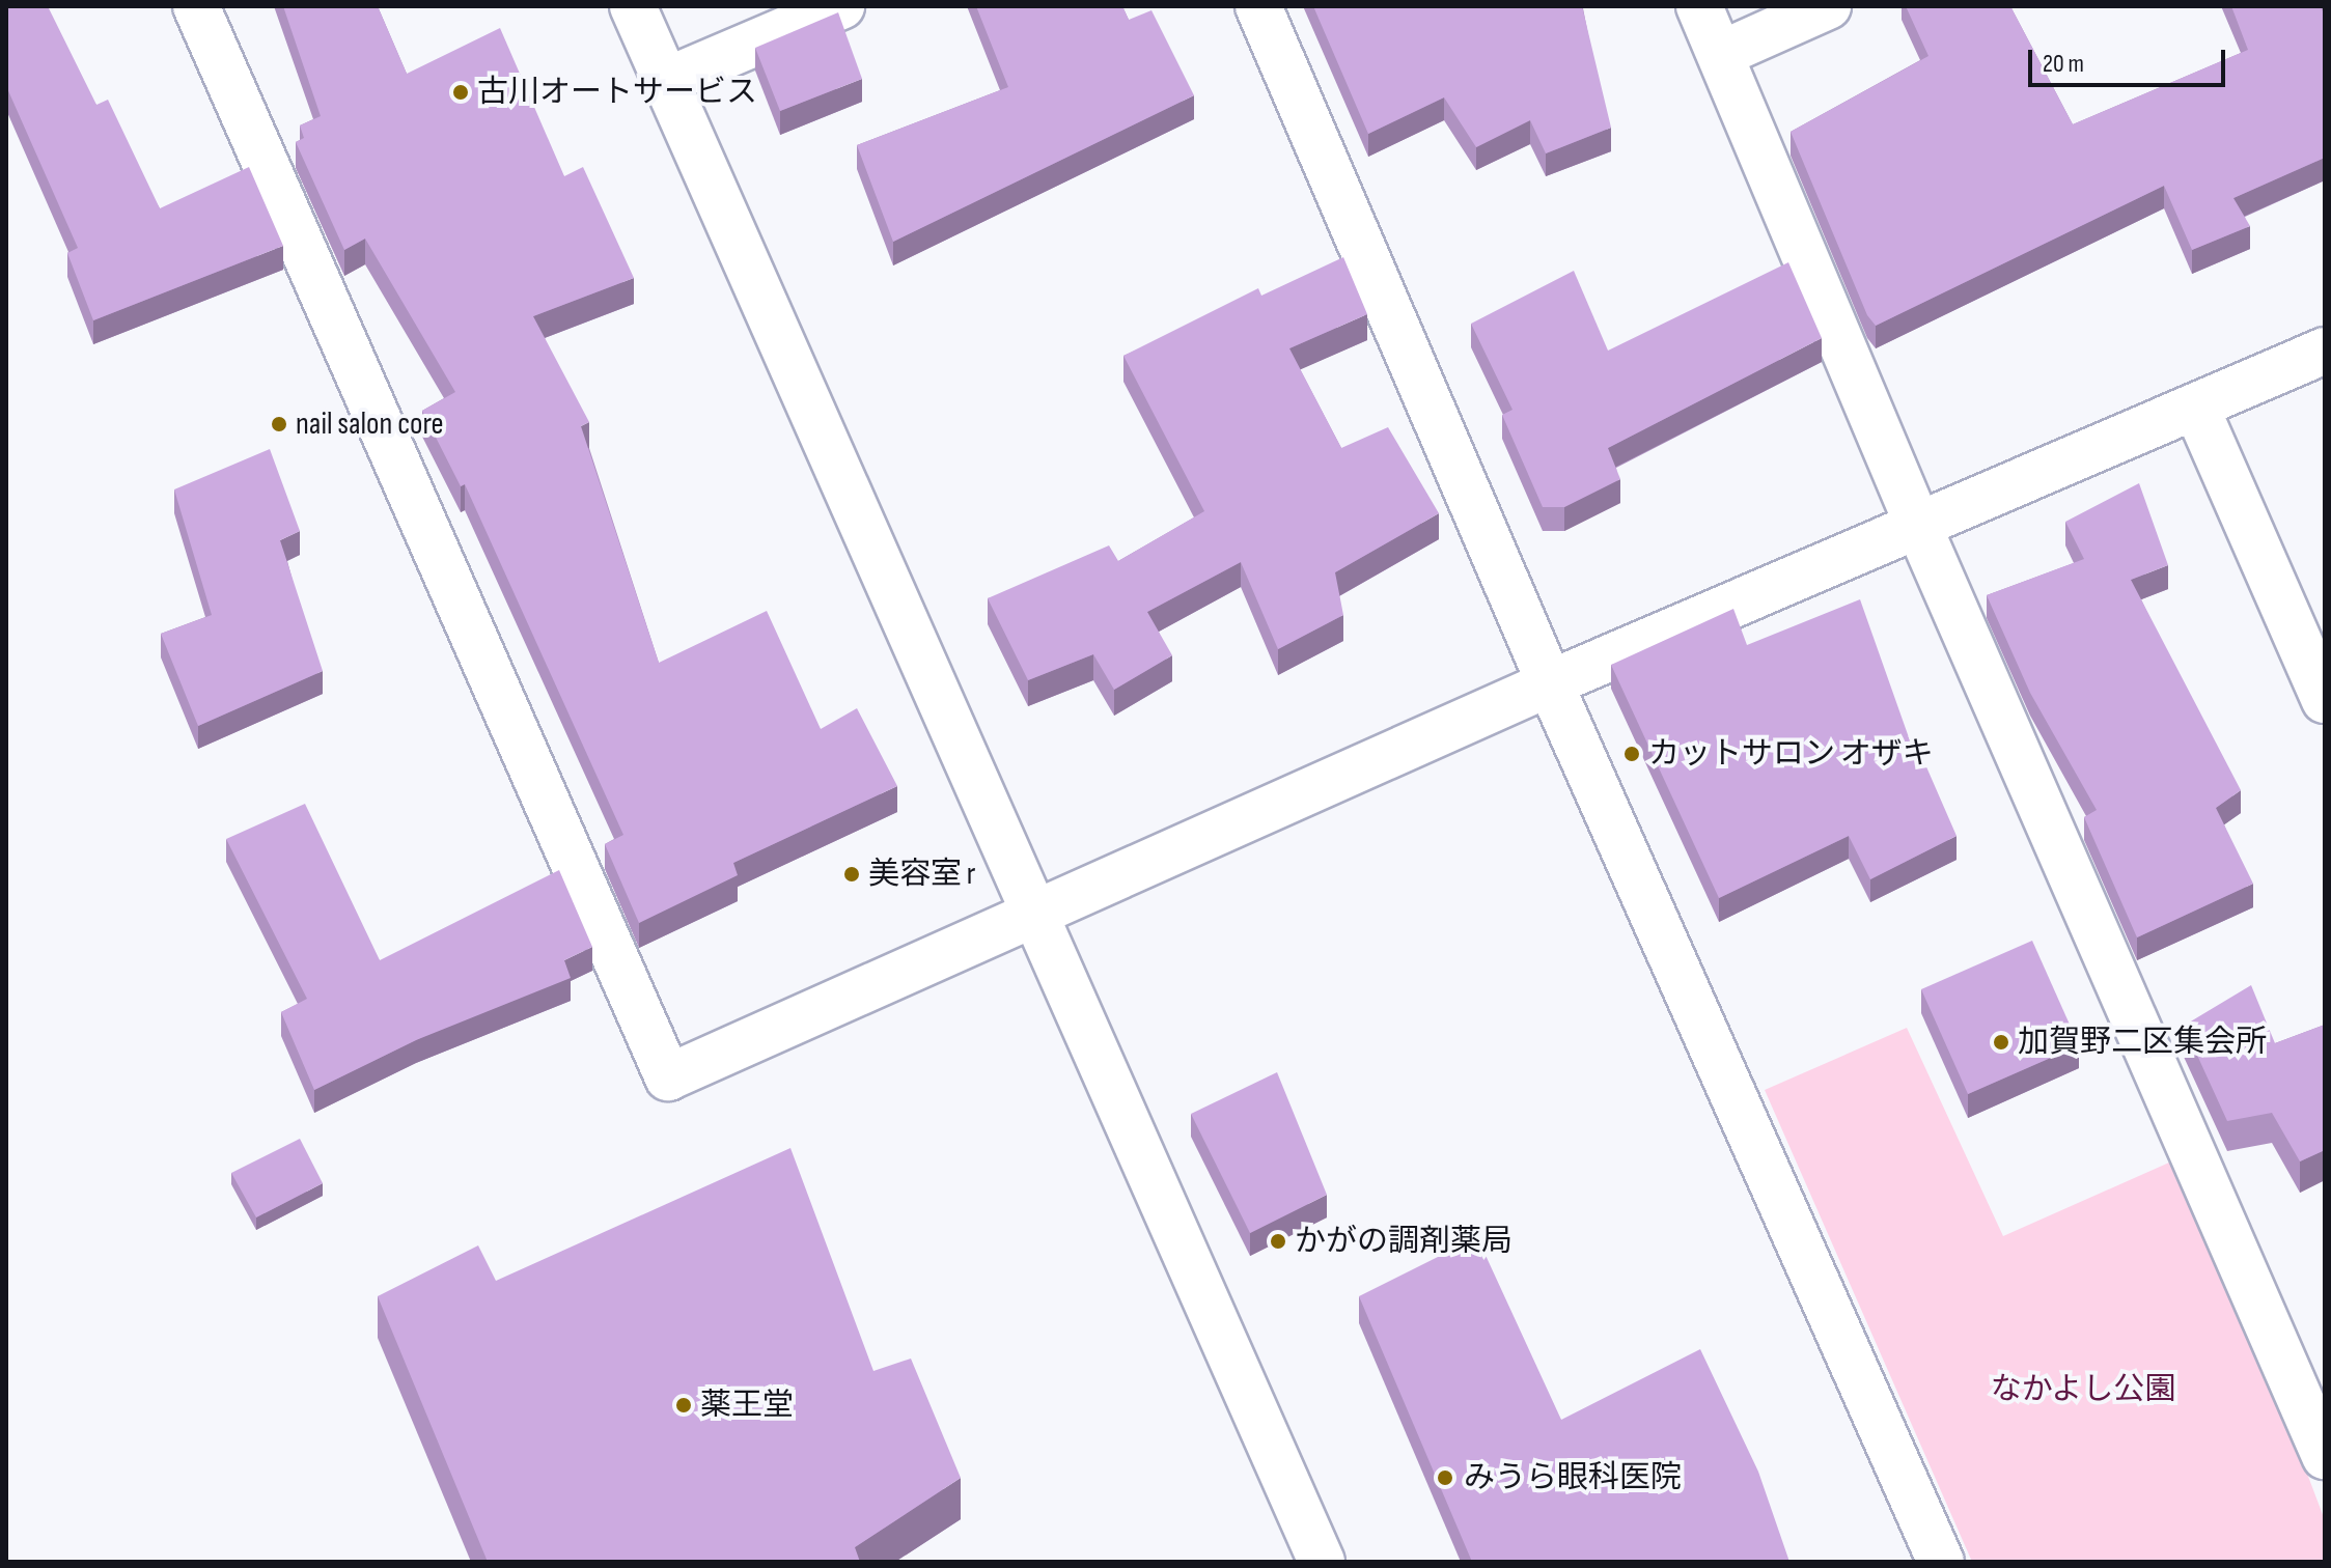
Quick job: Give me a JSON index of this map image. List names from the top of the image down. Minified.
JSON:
{"parks":["なかよし公園"],"places":["古川オートサービス","nail salon core","カットサロン オザキ","美容室 r","加賀野二区集会所","かがの調剤薬局","薬王堂","みうら眼科医院"],"scale_bar":"20 m"}
